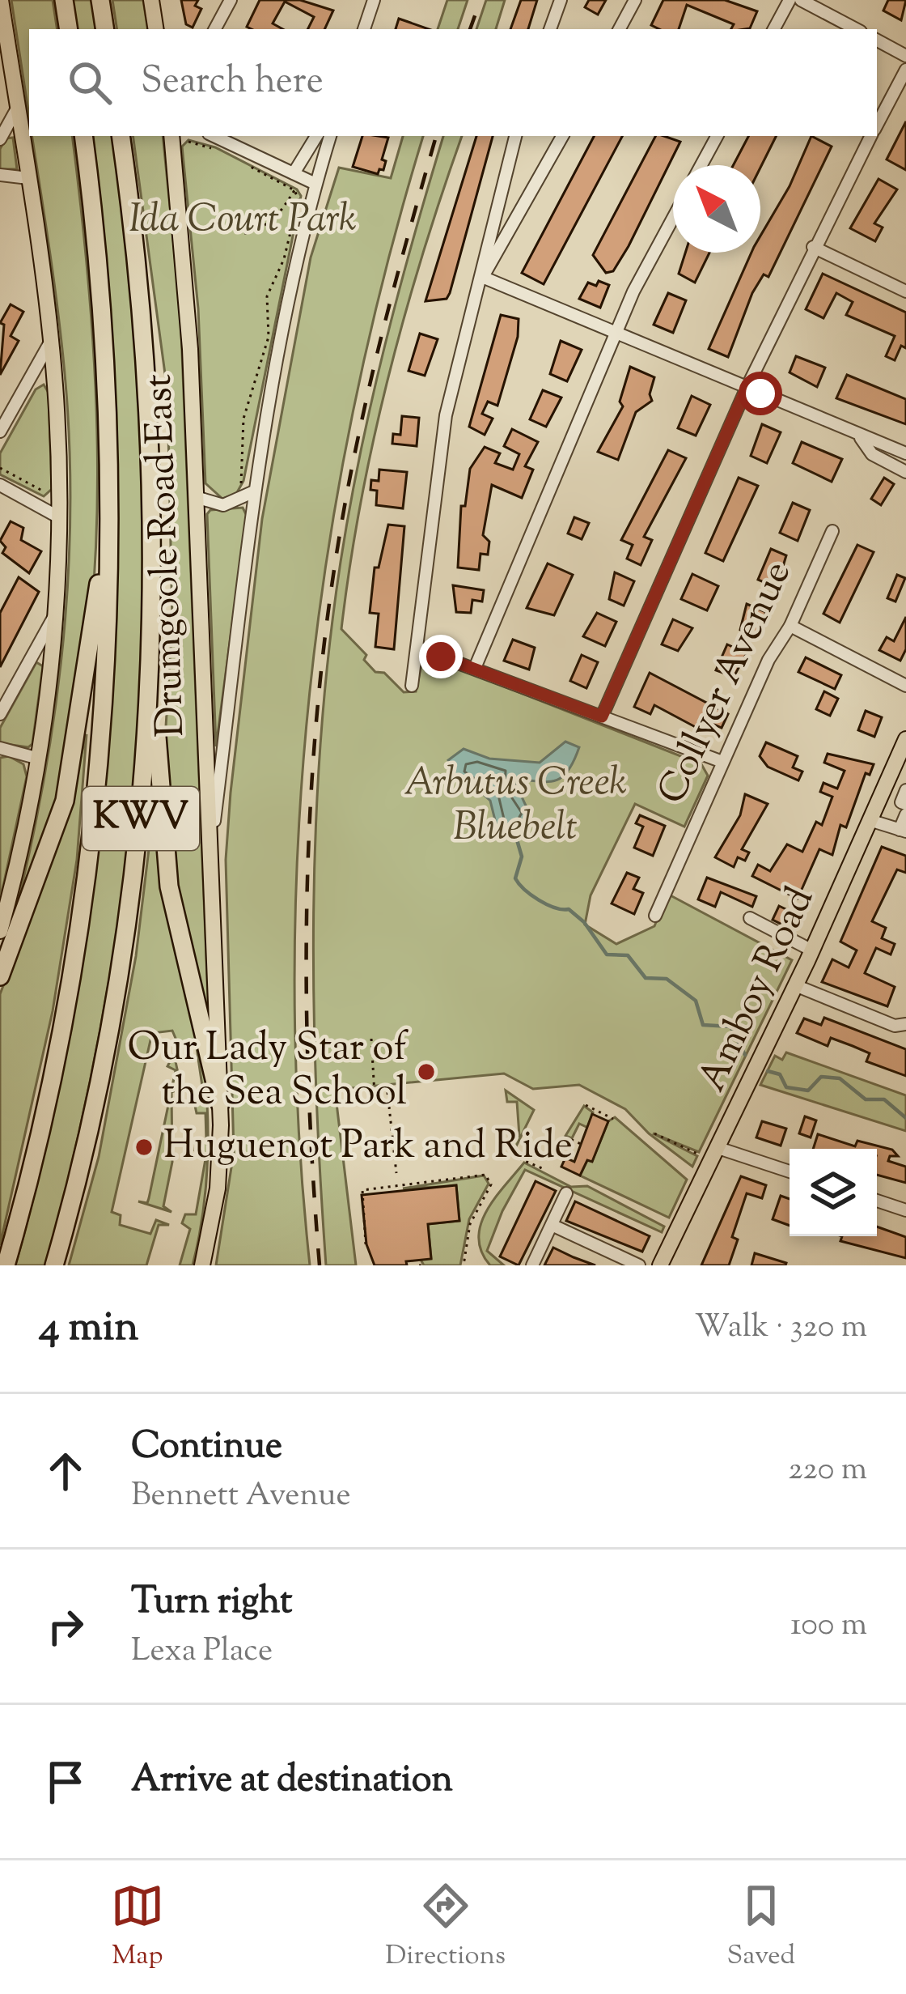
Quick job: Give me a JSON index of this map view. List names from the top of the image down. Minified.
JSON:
{"streets":{"highway":["KWV"],"main road":["Drumgoole Road East","Amboy Road"],"street":["Collyer Avenue"]},"parks":["Ida Court Park","Arbutus Creek Bluebelt"],"places":["Our Lady Star of the Sea School","Huguenot Park and Ride"],"north":"top left","page":{"search":"Search here","heading":["4 min","Walk · 320 m"],"list":[["Continue","Bennett Avenue","220 m"],["Turn right","Lexa Place","100 m"],"Arrive at destination"],"nav":["Map","Directions","Saved"]}}
